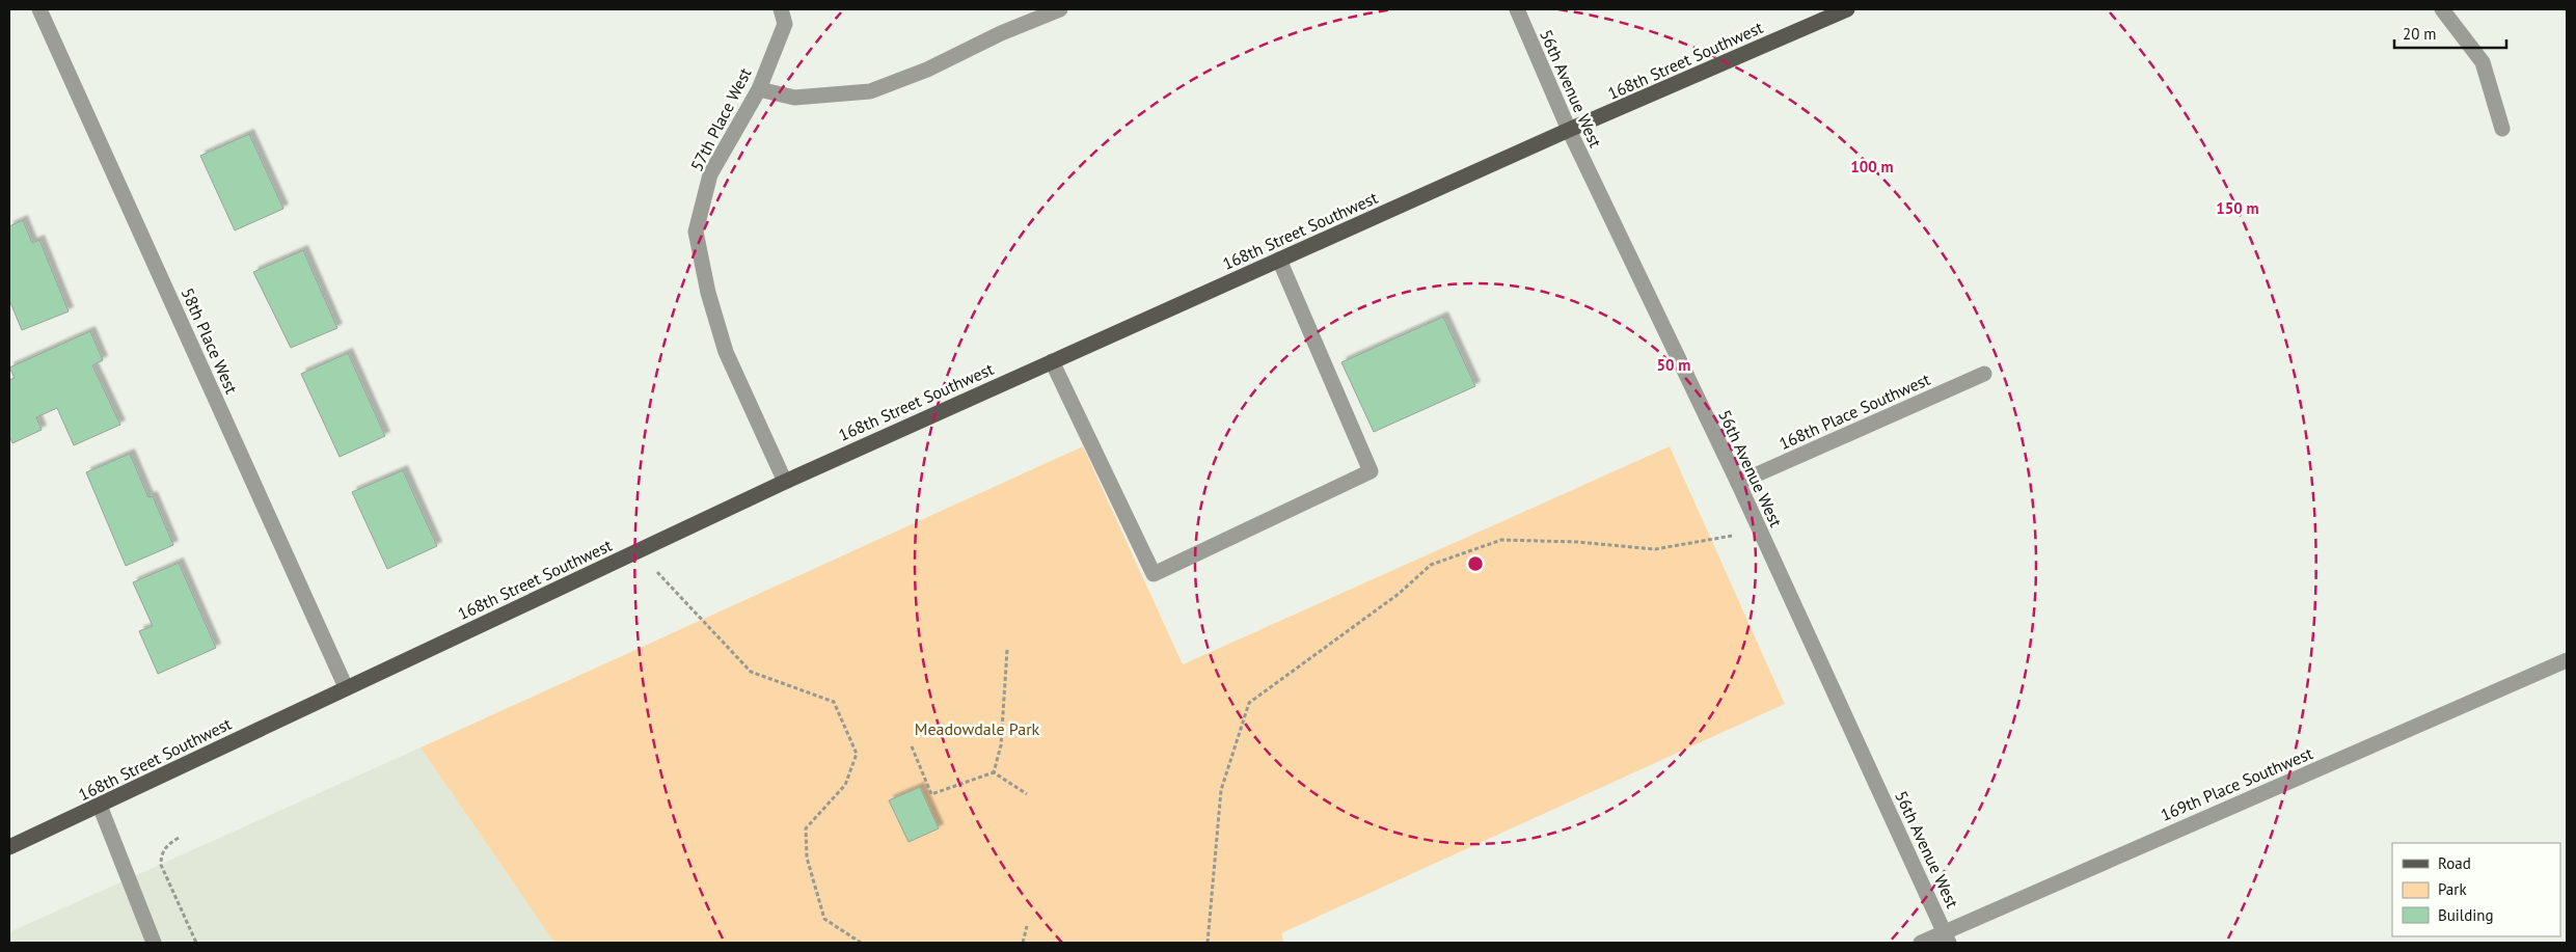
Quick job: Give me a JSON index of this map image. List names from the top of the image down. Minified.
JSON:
{"streets":{"main road":["168th Street Southwest"],"street":["56th Avenue West","57th Place West","58th Place West","168th Place Southwest","169th Place Southwest"]},"crossings":[["168th Street Southwest","56th Avenue West"],["168th Street Southwest","57th Place West"],["168th Street Southwest","58th Place West"],["56th Avenue West","168th Place Southwest"],["56th Avenue West","169th Place Southwest"]],"parks":["Meadowdale Park"],"legend":["Road","Park","Building"],"scale_bar":"20 m","rings":["100 m","150 m","50 m"]}
